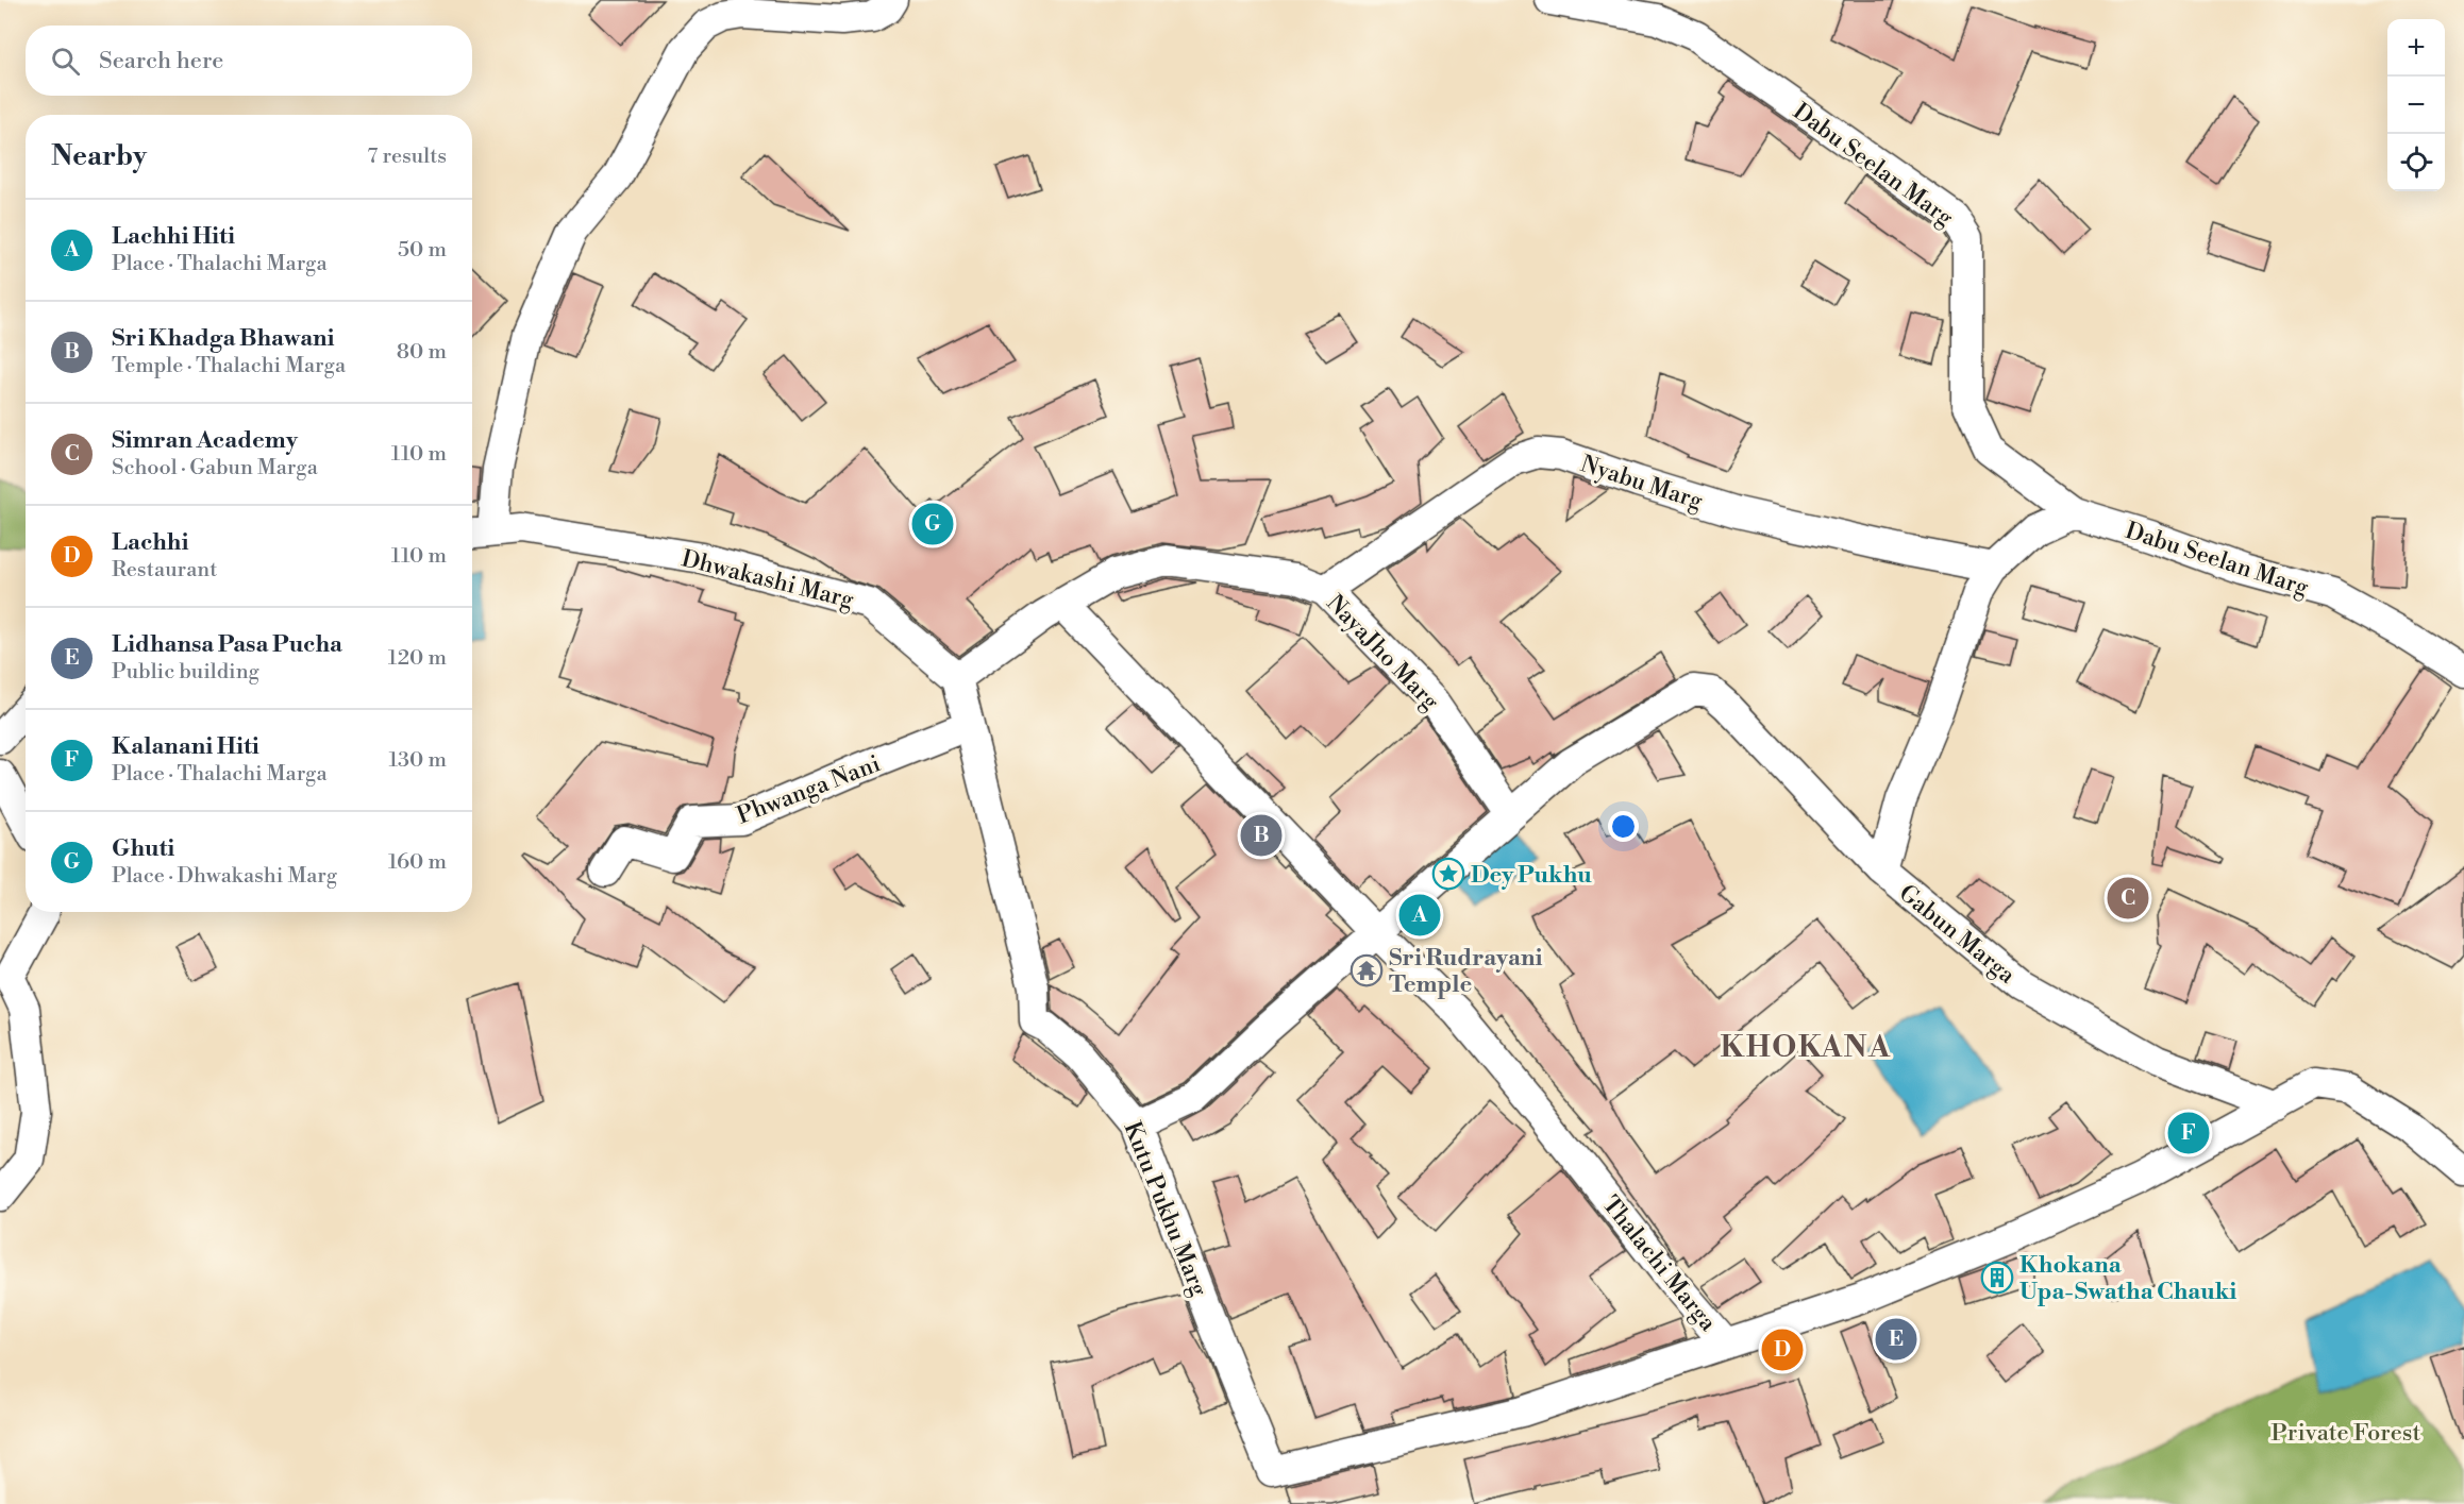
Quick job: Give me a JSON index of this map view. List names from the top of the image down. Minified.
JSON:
{"streets":{"street":["Dabu Seelan Marg","Nyabu Marg","Dhwakashi Marg","NayaJho Marg","Phwanga Nani","Gabun Marga","Kutu Pukhu Marg","Thalachi Marga"]},"crossings":[["Nyabu Marg","NayaJho Marg"],["Dhwakashi Marg","Kutu Pukhu Marg"],["NayaJho Marg","Gabun Marga"],["NayaJho Marg","Thalachi Marga"],["Phwanga Nani","Kutu Pukhu Marg"],["Gabun Marga","Thalachi Marga"],["Kutu Pukhu Marg","Thalachi Marga"]],"districts":["KHOKANA"],"parks":["Private Forest"],"places":{"place":["Dey Pukhu"],"temple":["Sri Rudrayani Temple"],"building":["Khokana Upa-Swatha Chauki"]},"page":{"map_buttons":["+","−"],"search":"Search here","heading":["Nearby","7 results"],"list":[{"mark":"A","name":"Lachhi Hiti","note":"Place · Thalachi Marga","value":"50 m"},{"mark":"B","name":"Sri Khadga Bhawani","note":"Temple · Thalachi Marga","value":"80 m"},{"mark":"C","name":"Simran Academy","note":"School · Gabun Marga","value":"110 m"},{"mark":"D","name":"Lachhi","note":"Restaurant","value":"110 m"},{"mark":"E","name":"Lidhansa Pasa Pucha","note":"Public building","value":"120 m"},{"mark":"F","name":"Kalanani Hiti","note":"Place · Thalachi Marga","value":"130 m"},{"mark":"G","name":"Ghuti","note":"Place · Dhwakashi Marg","value":"160 m"}],"pins":["G","B","C","A","F","E","D"]}}
